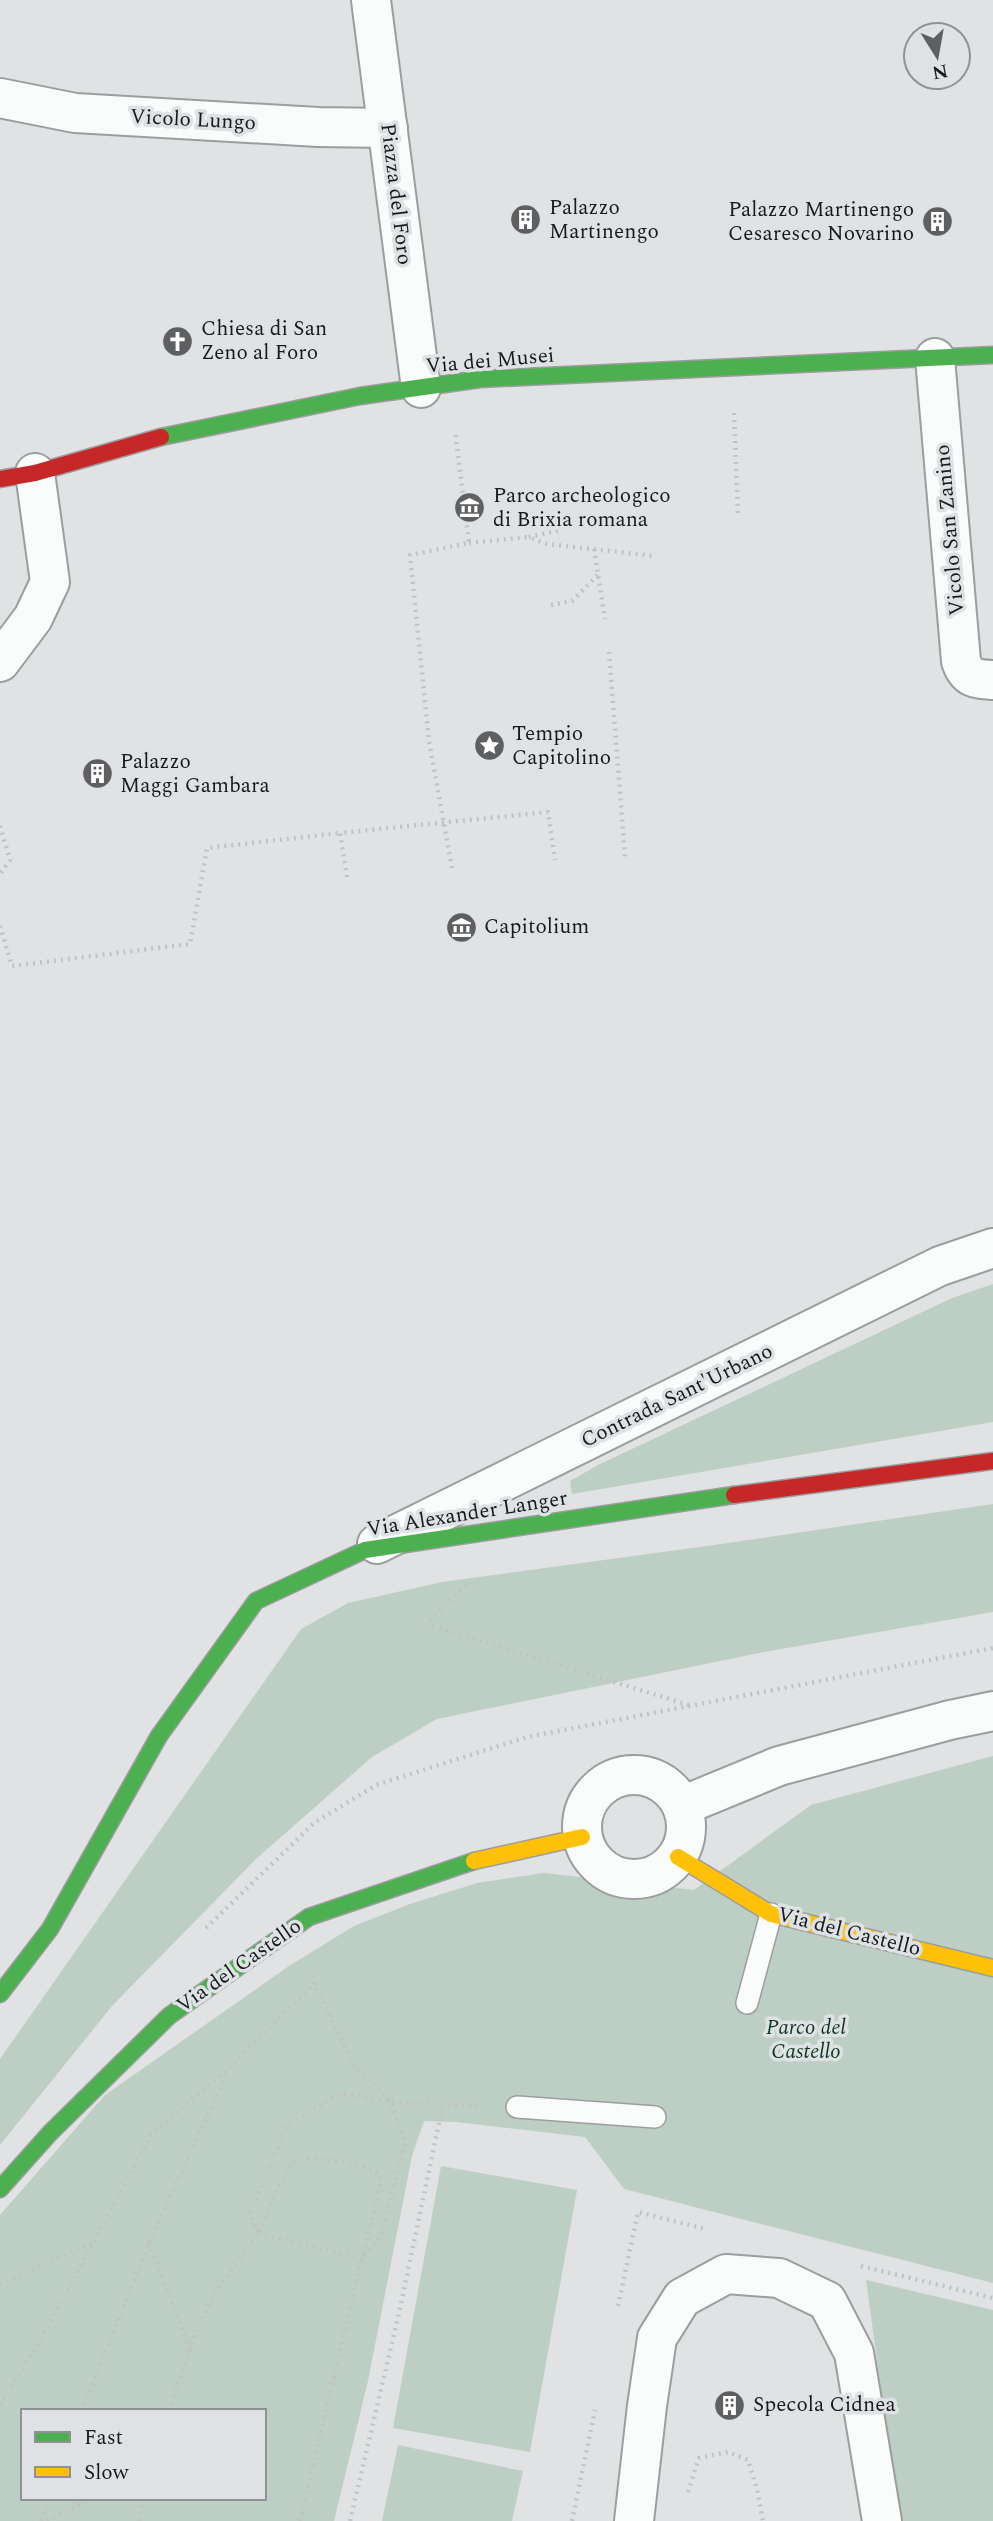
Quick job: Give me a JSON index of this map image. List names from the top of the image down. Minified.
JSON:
{"streets":{"street":["Vicolo Lungo","Piazza del Foro","Via dei Musei","Vicolo San Zanino","Contrada Sant'Urbano","Via Alexander Langer","Via del Castello"]},"crossings":[["Vicolo Lungo","Piazza del Foro"],["Piazza del Foro","Via dei Musei"],["Via dei Musei","Vicolo San Zanino"],["Contrada Sant'Urbano","Via Alexander Langer"]],"parks":["Parco del Castello"],"places":{"building":["Palazzo Martinengo","Palazzo Martinengo Cesaresco Novarino","Palazzo Maggi Gambara","Specola Cidnea"],"church":["Chiesa di San Zeno al Foro"],"museum":["Parco archeologico di Brixia romana","Capitolium"],"place":["Tempio Capitolino"]},"legend":["Fast","Slow"],"north":"bottom"}
